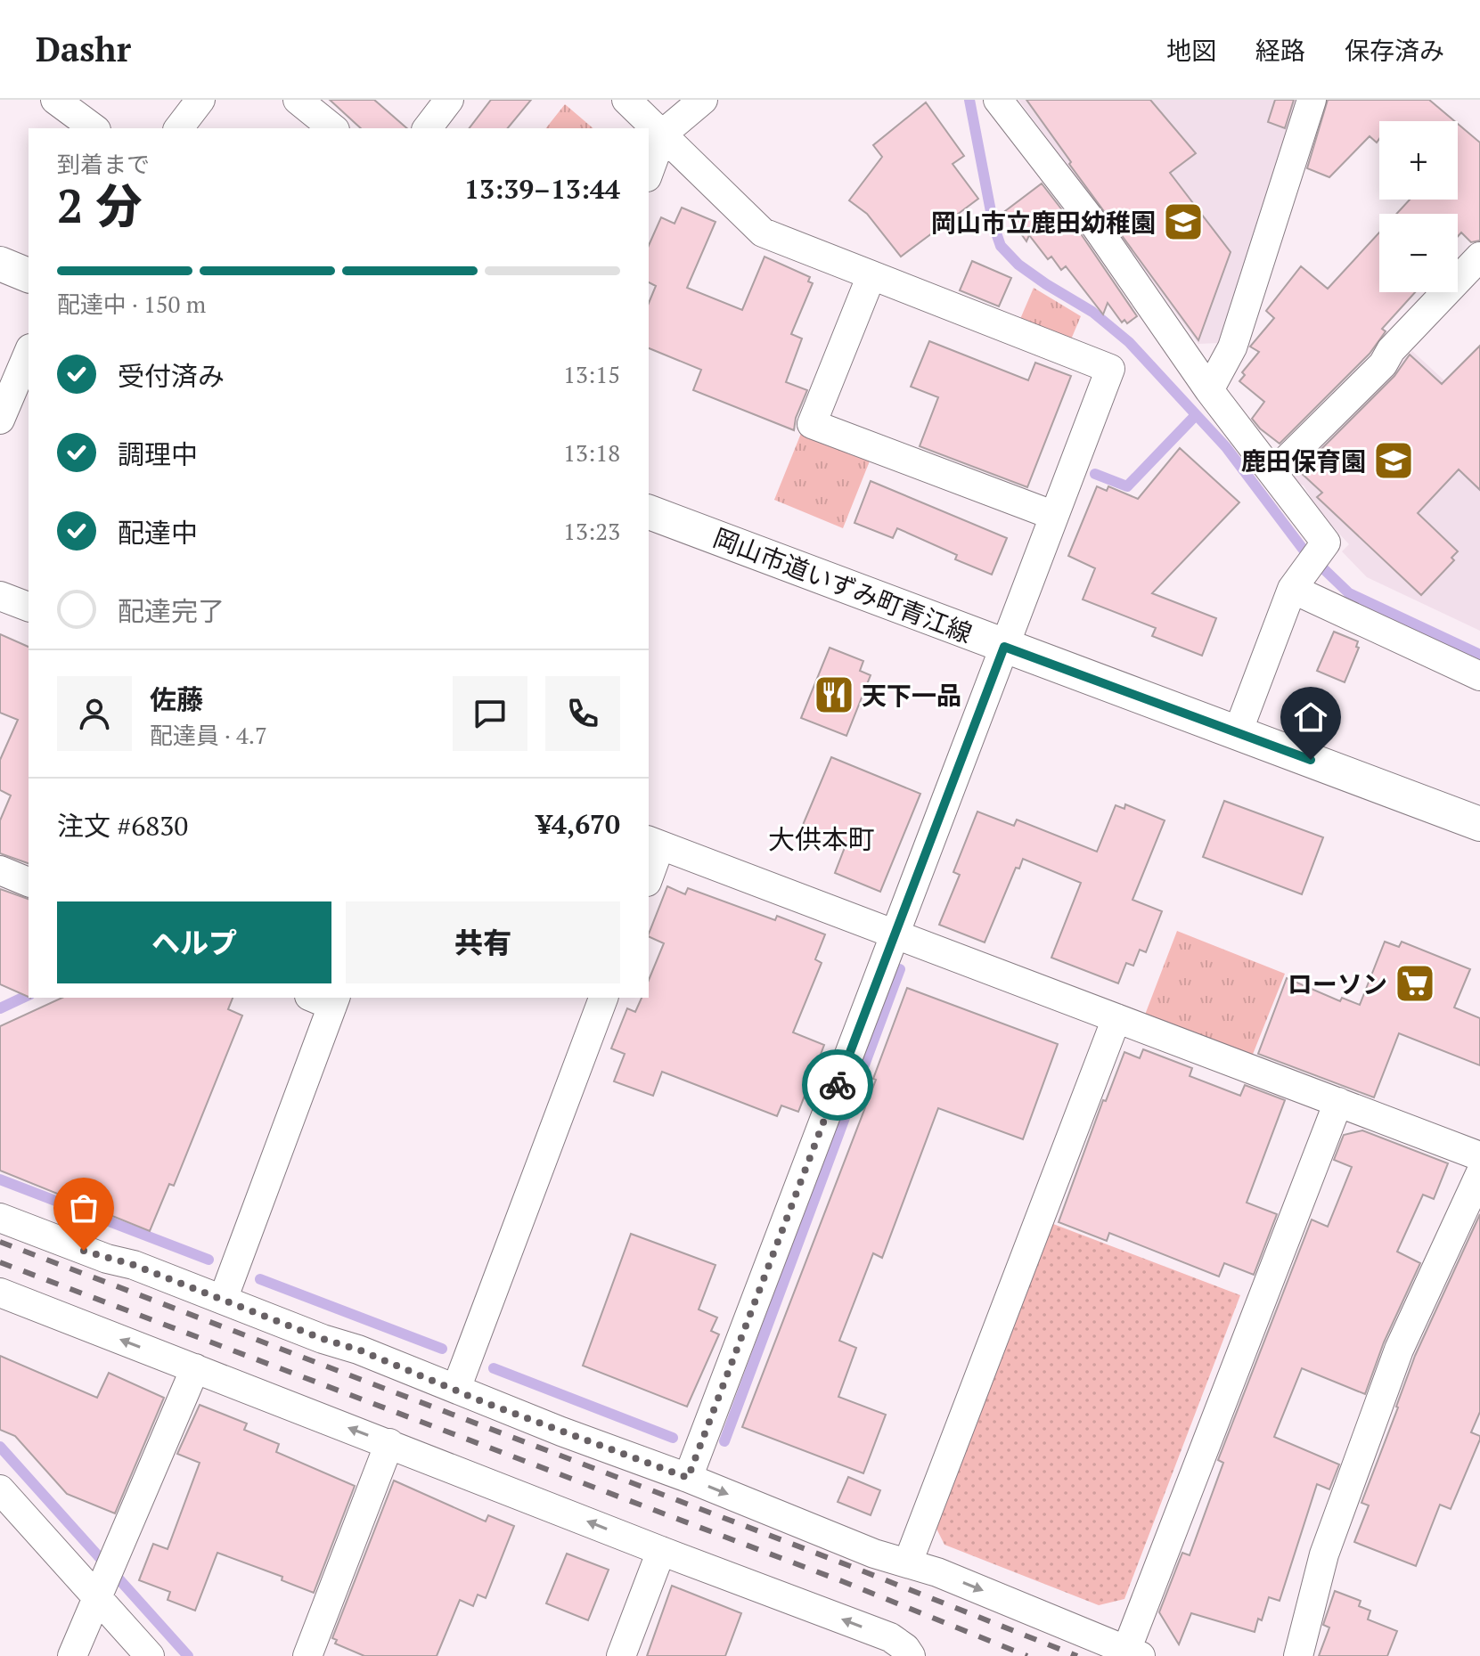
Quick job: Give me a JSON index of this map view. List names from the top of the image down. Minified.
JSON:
{"streets":{"street":["岡山市道いずみ町青江線"]},"districts":["大供本町"],"places":{"school or university":["岡山市立鹿田幼稚園","鹿田保育園"],"restaurant":["天下一品"],"supermarket":["ローソン"]},"page":{"header":"Dashr","nav":["地図","経路","保存済み"],"map_buttons":["+","−"],"heading":["2 分","到着まで","13:39–13:44"],"panel":["佐藤","配達員 · 4.7","注文 #6830","¥4,670"],"bar":"配達中 · 150 m","list":[["受付済み","13:15"],["調理中","13:18"],["配達中","13:23"],"配達完了"],"buttons":["ヘルプ","共有"]}}
